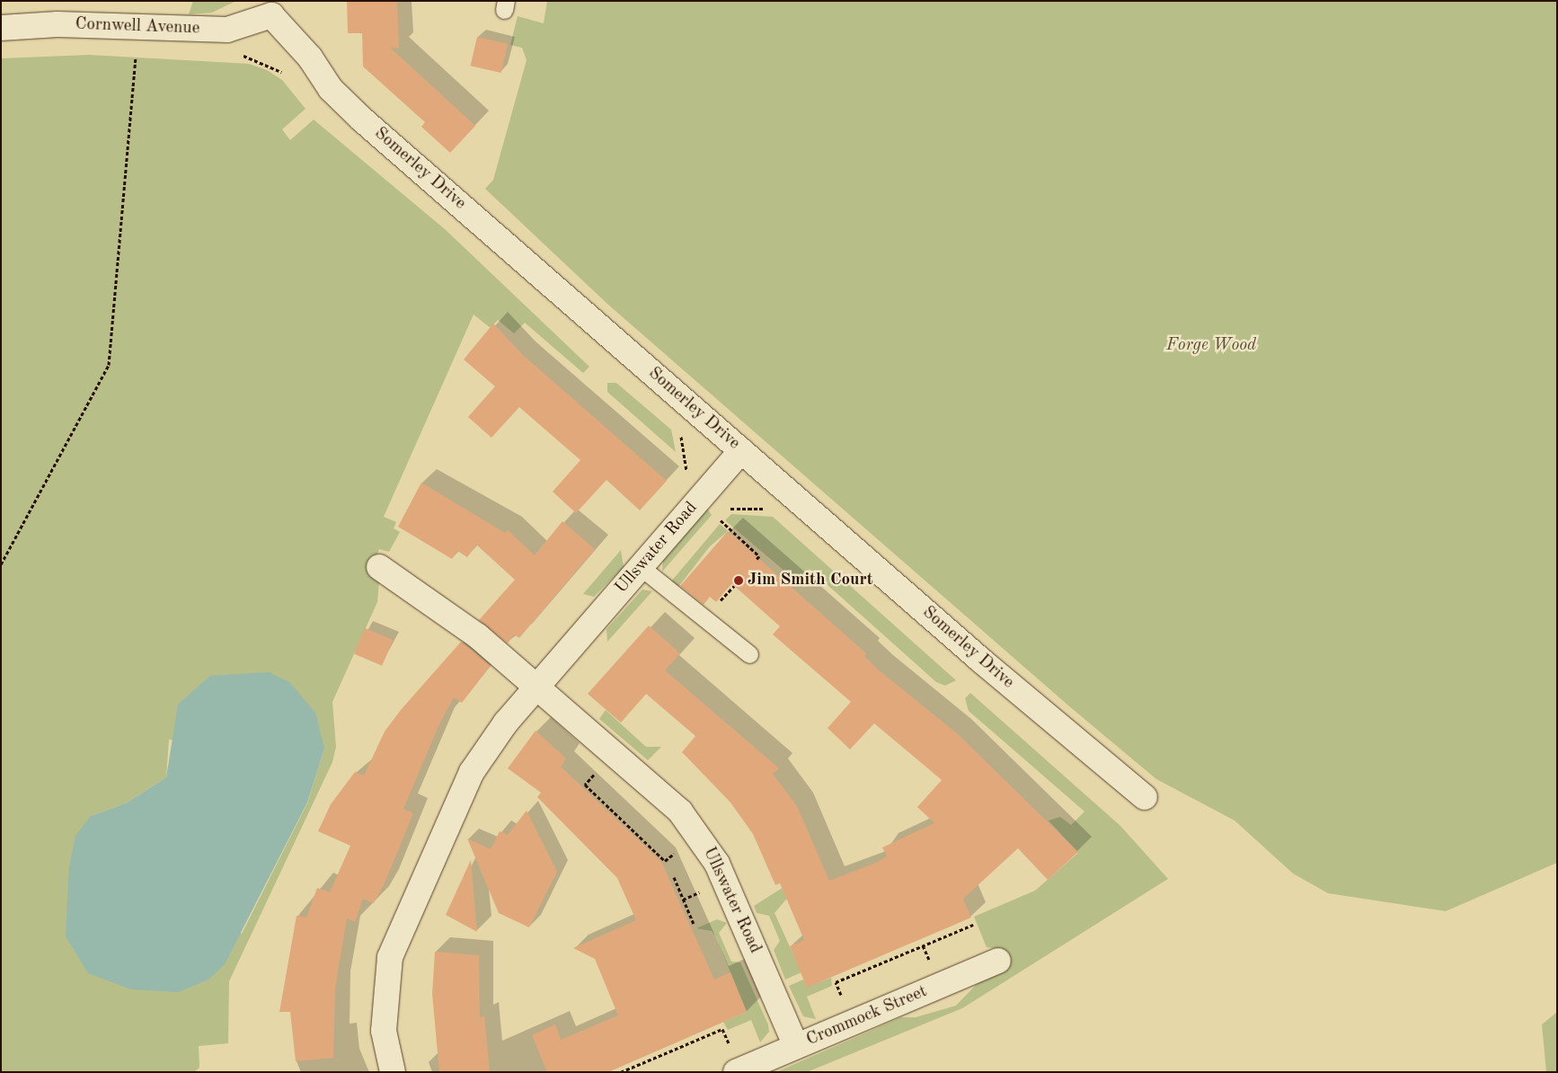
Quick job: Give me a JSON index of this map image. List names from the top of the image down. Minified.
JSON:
{"streets":{"street":["Cornwell Avenue","Somerley Drive","Ullswater Road","Crommock Street"]},"crossings":[["Cornwell Avenue","Somerley Drive"],["Somerley Drive","Ullswater Road"],["Ullswater Road","Crommock Street"]],"parks":["Forge Wood"],"places":["Jim Smith Court"]}
